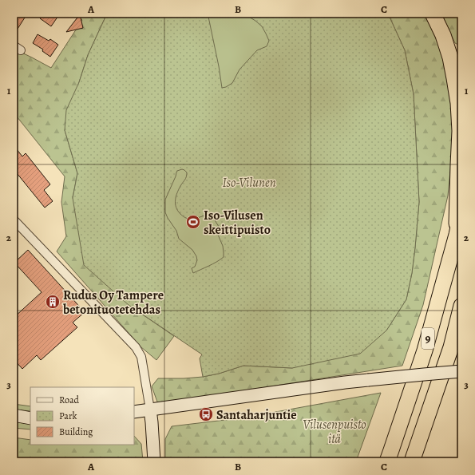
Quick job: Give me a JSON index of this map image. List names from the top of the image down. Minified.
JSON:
{"streets":{"highway":["9"]},"parks":["Iso-Vilunen","Vilusenpuisto itä"],"places":{"sports":["Iso-Vilusen skeittipuisto"],"building":["Rudus Oy Tampere betonituotetehdas"],"bus stop":["Santaharjuntie"]},"legend":["Road","Park","Building"],"grid":{"columns":["A","B","C"],"rows":["1","2","3"]}}
